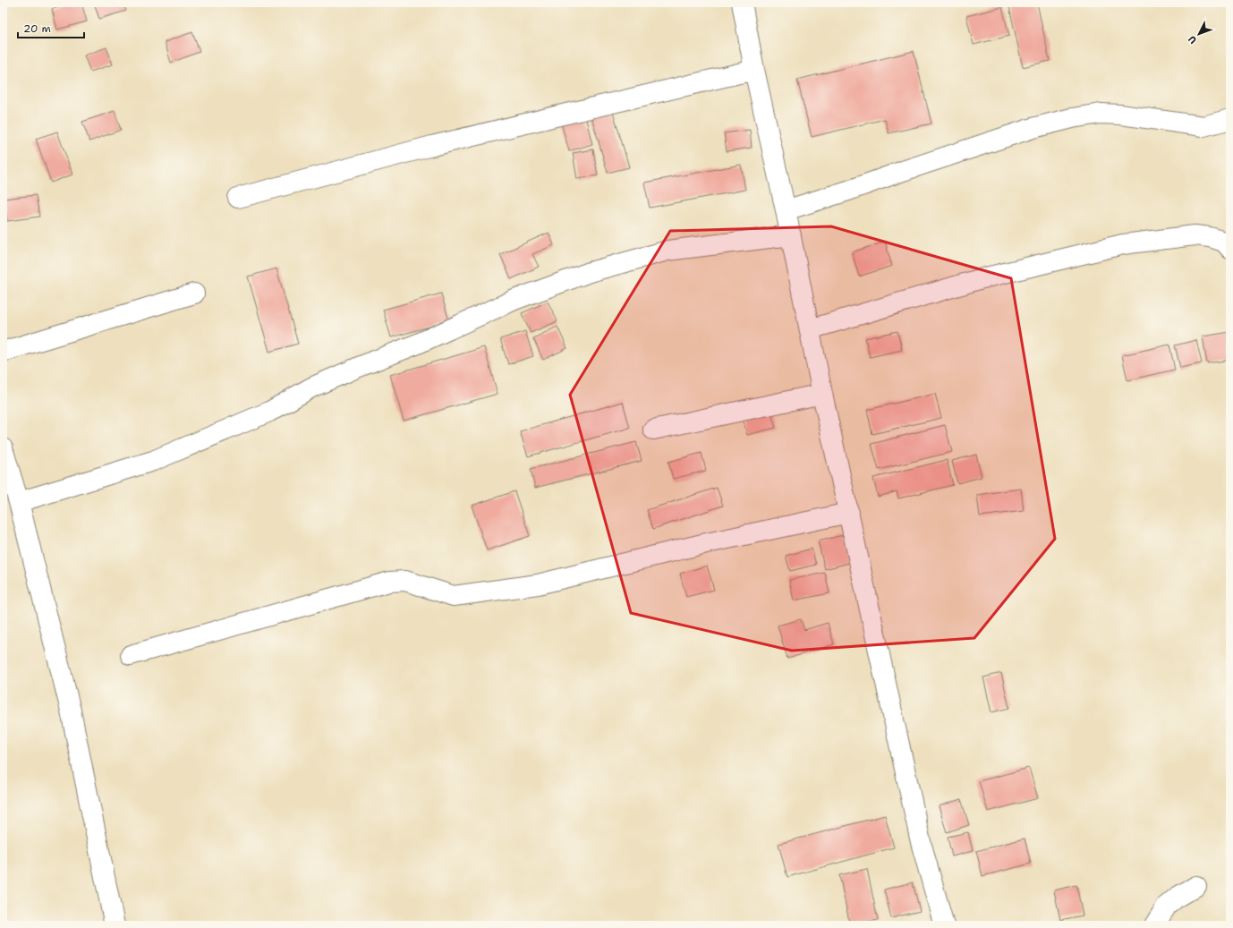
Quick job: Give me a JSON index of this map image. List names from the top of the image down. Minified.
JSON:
{"scale_bar":"20 m","north":"bottom left"}
